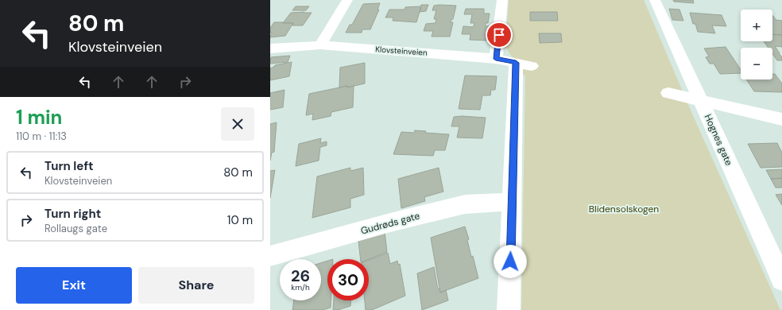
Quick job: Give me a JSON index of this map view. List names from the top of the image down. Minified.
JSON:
{"streets":{"street":["Klovsteinveien","Hognes gate","Gudrøds gate"]},"crossings":[["Klovsteinveien","Gudrøds gate"]],"parks":["Blidensolskogen"],"page":{"turn":["80 m","Klovsteinveien"],"map_buttons":["+","−"],"heading":["1 min","110 m · 11:13"],"list":[{"name":"Turn left","note":"Klovsteinveien","value":"80 m"},{"name":"Turn right","note":"Rollaugs gate","value":"10 m"}],"speed":"26 km/h","limit":"30","buttons":["Exit","Share"]}}
